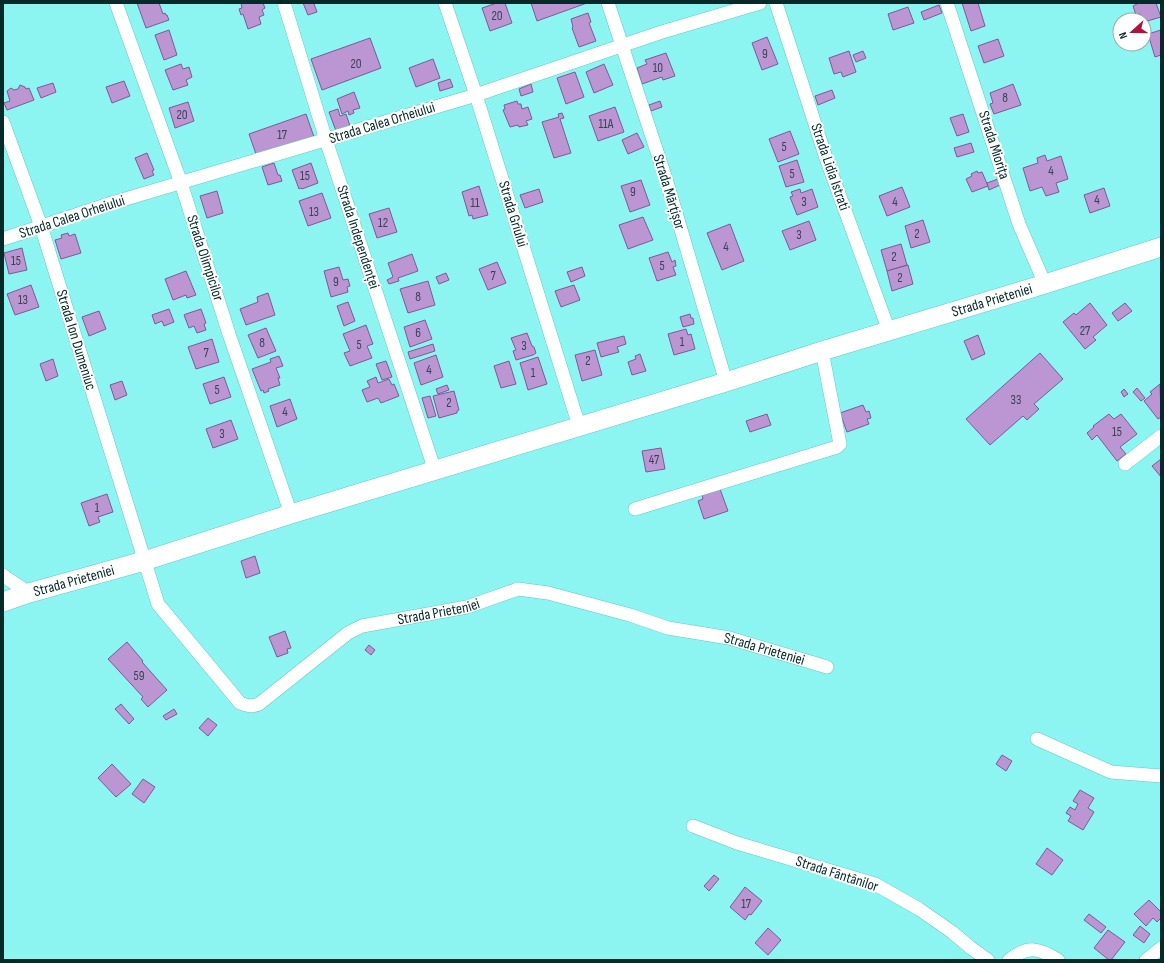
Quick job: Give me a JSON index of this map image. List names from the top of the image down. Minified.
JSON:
{"streets":{"street":["Strada Calea Orheiului","Strada Miorița","Strada Lidia Istrati","Strada Mărțișor","Strada Grîului","Strada Independenței","Strada Olimpicilor","Strada Prieteniei","Strada Ion Dumeniuc","Strada Fântânilor"]},"crossings":[["Strada Calea Orheiului","Strada Mărțișor"],["Strada Calea Orheiului","Strada Grîului"],["Strada Calea Orheiului","Strada Independenței"],["Strada Calea Orheiului","Strada Olimpicilor"],["Strada Calea Orheiului","Strada Ion Dumeniuc"],["Strada Miorița","Strada Prieteniei"],["Strada Lidia Istrati","Strada Prieteniei"],["Strada Mărțișor","Strada Prieteniei"],["Strada Grîului","Strada Prieteniei"],["Strada Independenței","Strada Prieteniei"],["Strada Olimpicilor","Strada Prieteniei"],["Strada Prieteniei","Strada Ion Dumeniuc"]],"house_numbers":["20","9","20","10","8","20","11A","17","5","4","5","15","9","4","3","4","11","13","12","2","3","4","2","15","5","7","2","9","8","13","27","6","1","8","5","3","7","2","4","1","5","33","2","4","15","3","47","1","59","17"],"north":"left"}
